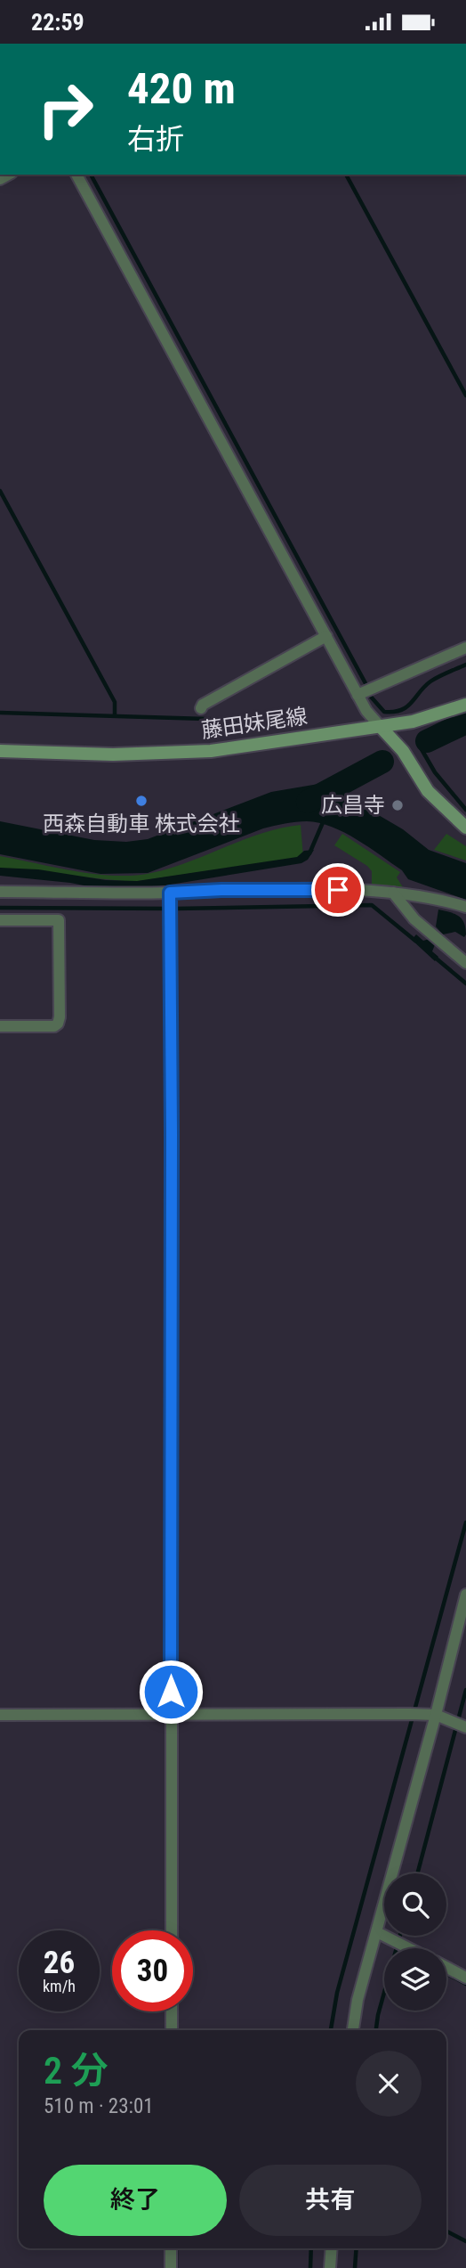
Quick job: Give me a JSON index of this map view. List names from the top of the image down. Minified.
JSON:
{"streets":{"main road":["藤田妹尾線"]},"places":["西森自動車 株式会社","広昌寺"],"page":{"status":"22:59","turn":["420 m","右折"],"speed":"26 km/h","limit":"30","heading":["2 分","510 m · 23:01"],"buttons":["終了","共有"]}}
